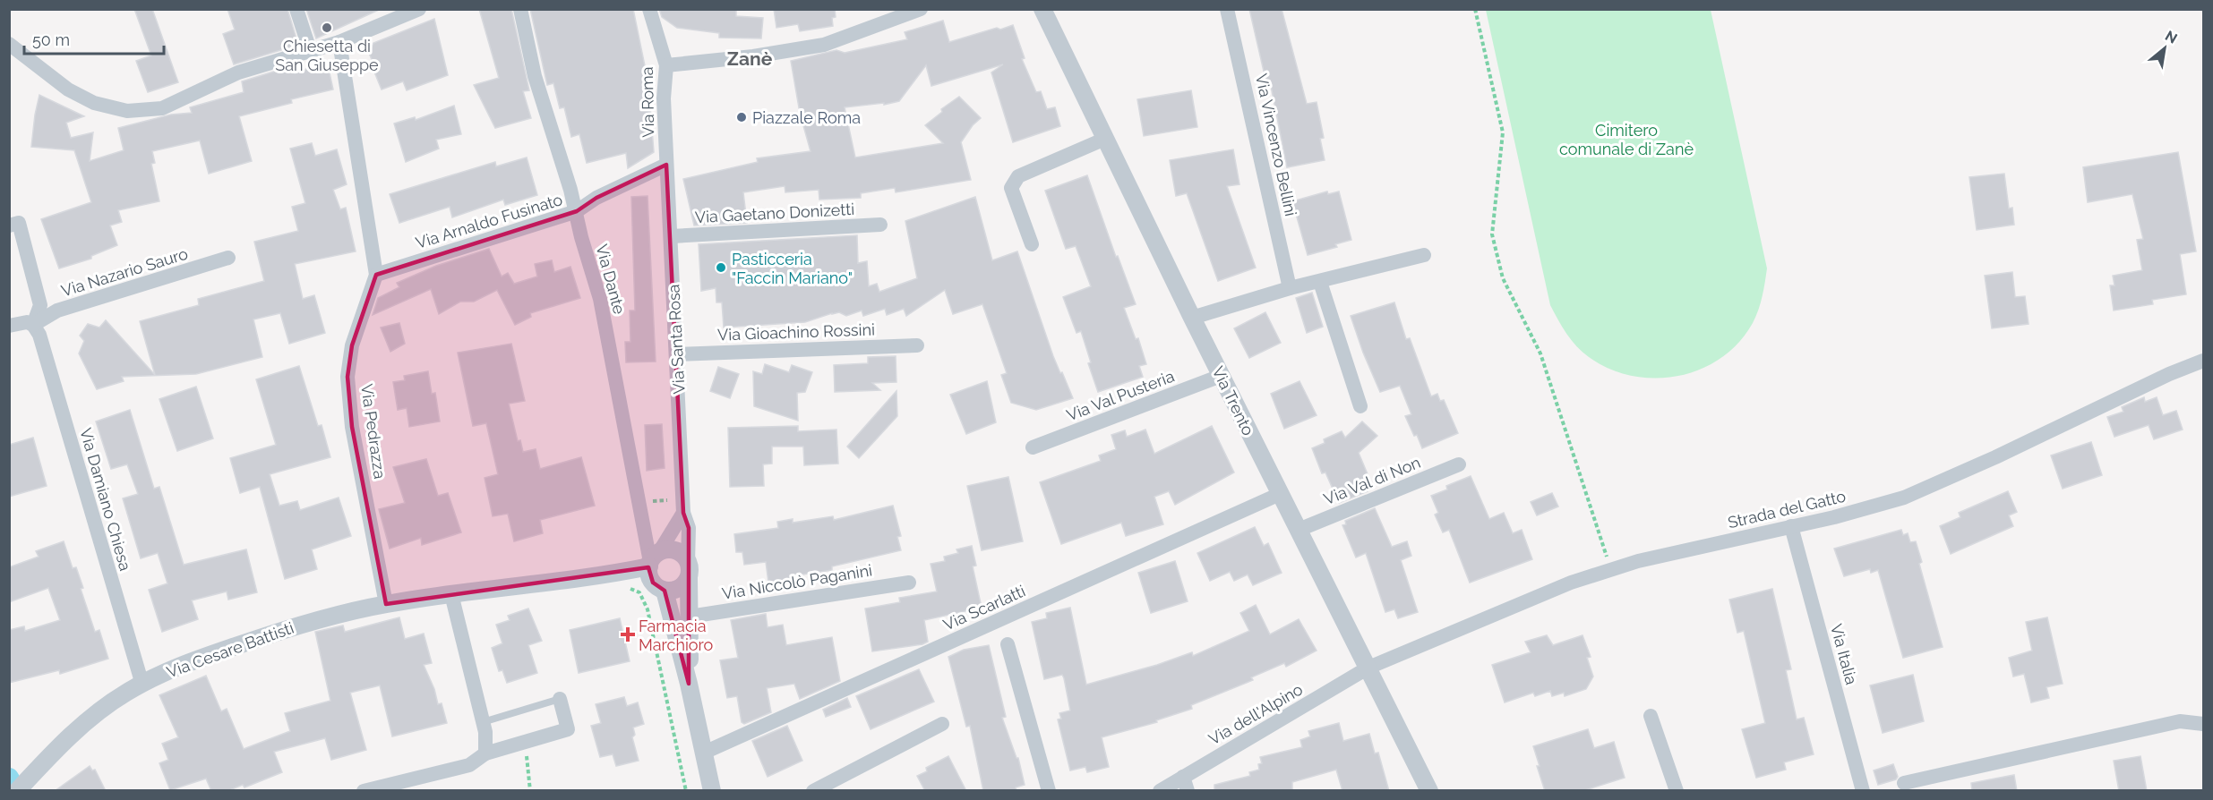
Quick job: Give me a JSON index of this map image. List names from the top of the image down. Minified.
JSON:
{"streets":{"street":["Via Roma","Via Vincenzo Bellini","Via Gaetano Donizetti","Via Arnaldo Fusinato","Via Nazario Sauro","Via Dante","Via Gioachino Rossini","Via Santa Rosa","Via Val Pusteria","Via Trento","Via Pedrazza","Via Val di Non","Via Damiano Chiesa","Strada del Gatto","Via Niccolò Paganini","Via Scarlatti","Via Cesare Battisti","Via Italia","Via dell'Alpino"]},"crossings":[["Via Roma","Via Arnaldo Fusinato"],["Via Roma","Via Santa Rosa"],["Via Gaetano Donizetti","Via Santa Rosa"],["Via Arnaldo Fusinato","Via Dante"],["Via Arnaldo Fusinato","Via Santa Rosa"],["Via Arnaldo Fusinato","Via Pedrazza"],["Via Nazario Sauro","Via Damiano Chiesa"],["Via Dante","Via Santa Rosa"],["Via Dante","Via Cesare Battisti"],["Via Gioachino Rossini","Via Santa Rosa"],["Via Santa Rosa","Via Niccolò Paganini"],["Via Santa Rosa","Via Scarlatti"],["Via Santa Rosa","Via Cesare Battisti"],["Via Val Pusteria","Via Trento"],["Via Trento","Via Val di Non"],["Via Trento","Strada del Gatto"],["Via Trento","Via Scarlatti"],["Via Trento","Via dell'Alpino"],["Via Pedrazza","Via Cesare Battisti"],["Via Damiano Chiesa","Via Cesare Battisti"],["Strada del Gatto","Via Italia"],["Strada del Gatto","Via dell'Alpino"]],"districts":["Zanè"],"parks":["Cimitero comunale di Zanè"],"places":{"other":["Chiesetta di San Giuseppe","Piazzale Roma","Pasticceria \"Faccin Mariano\""],"health":["Farmacia Marchioro"]},"scale_bar":"50 m","north":"top right"}
